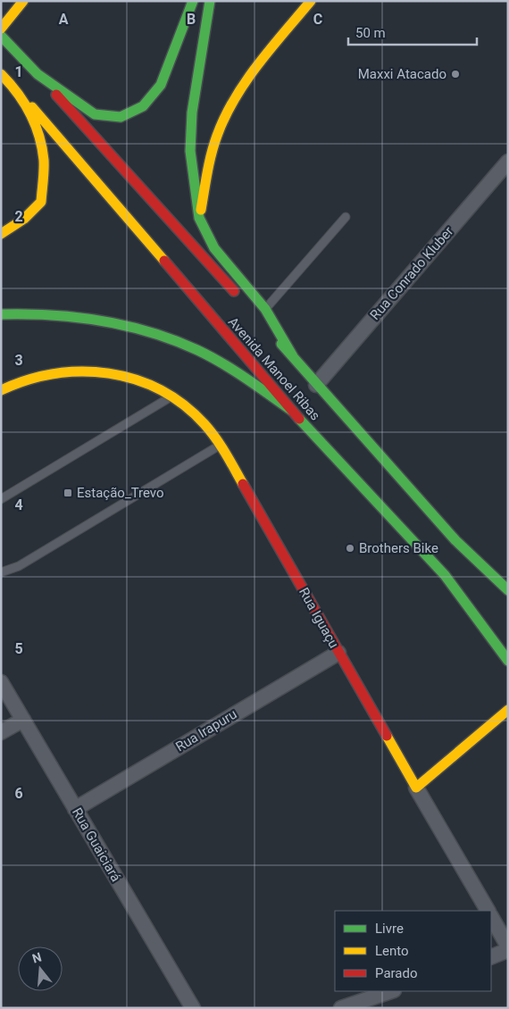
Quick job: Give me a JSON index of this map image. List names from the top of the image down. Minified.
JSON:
{"streets":{"main road":["Avenida Manoel Ribas","Rua Iguaçu"],"street":["Rua Conrado Kluber","Rua Irapuru","Rua Guaiciará"]},"crossings":[["Rua Conrado Kluber","Avenida Manoel Ribas"],["Rua Iguaçu","Rua Irapuru"],["Rua Irapuru","Rua Guaiciará"]],"places":{"other":["Maxxi Atacado","Brothers Bike"],"transit":["Estação_Trevo"]},"legend":["Livre","Lento","Parado"],"scale_bar":"50 m","north":"top","grid":{"columns":["A","B","C"],"rows":["1","2","3","4","5","6"]}}
